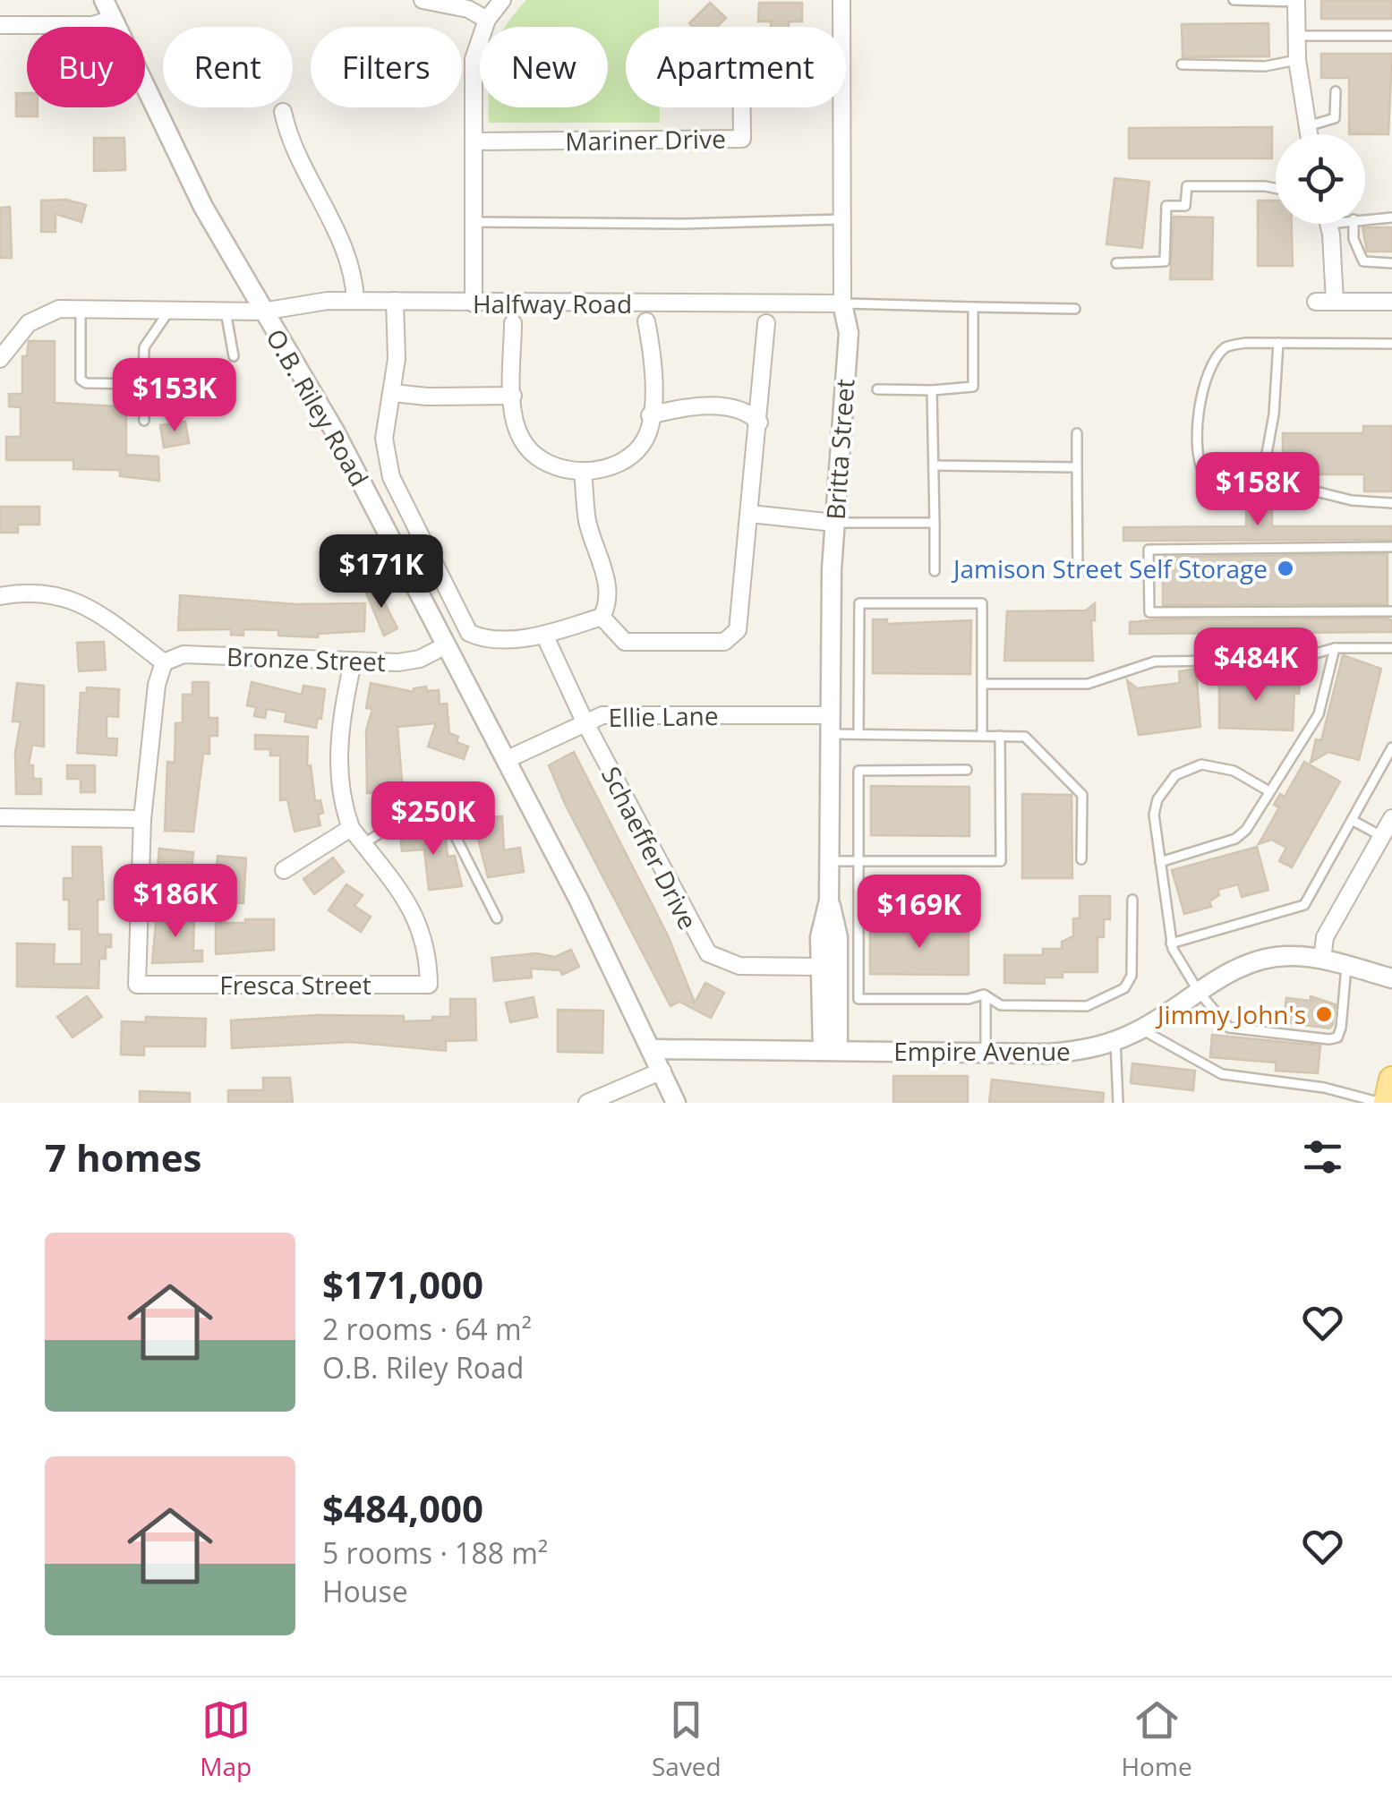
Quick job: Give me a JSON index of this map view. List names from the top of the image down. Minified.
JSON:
{"streets":{"street":["Mariner Drive","Halfway Road","O.B. Riley Road","Britta Street","Bronze Street","Ellie Lane","Schaeffer Drive","Fresca Street","Empire Avenue"]},"crossings":[["Halfway Road","O.B. Riley Road"],["Halfway Road","Britta Street"],["O.B. Riley Road","Bronze Street"],["O.B. Riley Road","Ellie Lane"],["O.B. Riley Road","Empire Avenue"],["Britta Street","Ellie Lane"],["Britta Street","Schaeffer Drive"],["Britta Street","Empire Avenue"],["Bronze Street","Fresca Street"],["Ellie Lane","Schaeffer Drive"]],"places":["Jamison Street Self Storage","Jimmy John's"],"page":{"chip":["Buy","Rent","Filters","New","Apartment"],"price":["$153K","$158K","$171K","$484K","$250K","$186K","$169K"],"heading":"7 homes","list":[{"name":"$171,000","note":"2 rooms · 64 m² · O.B. Riley Road"},{"name":"$484,000","note":"5 rooms · 188 m² · House"}],"tabs":["Map","Saved","Home"]}}
